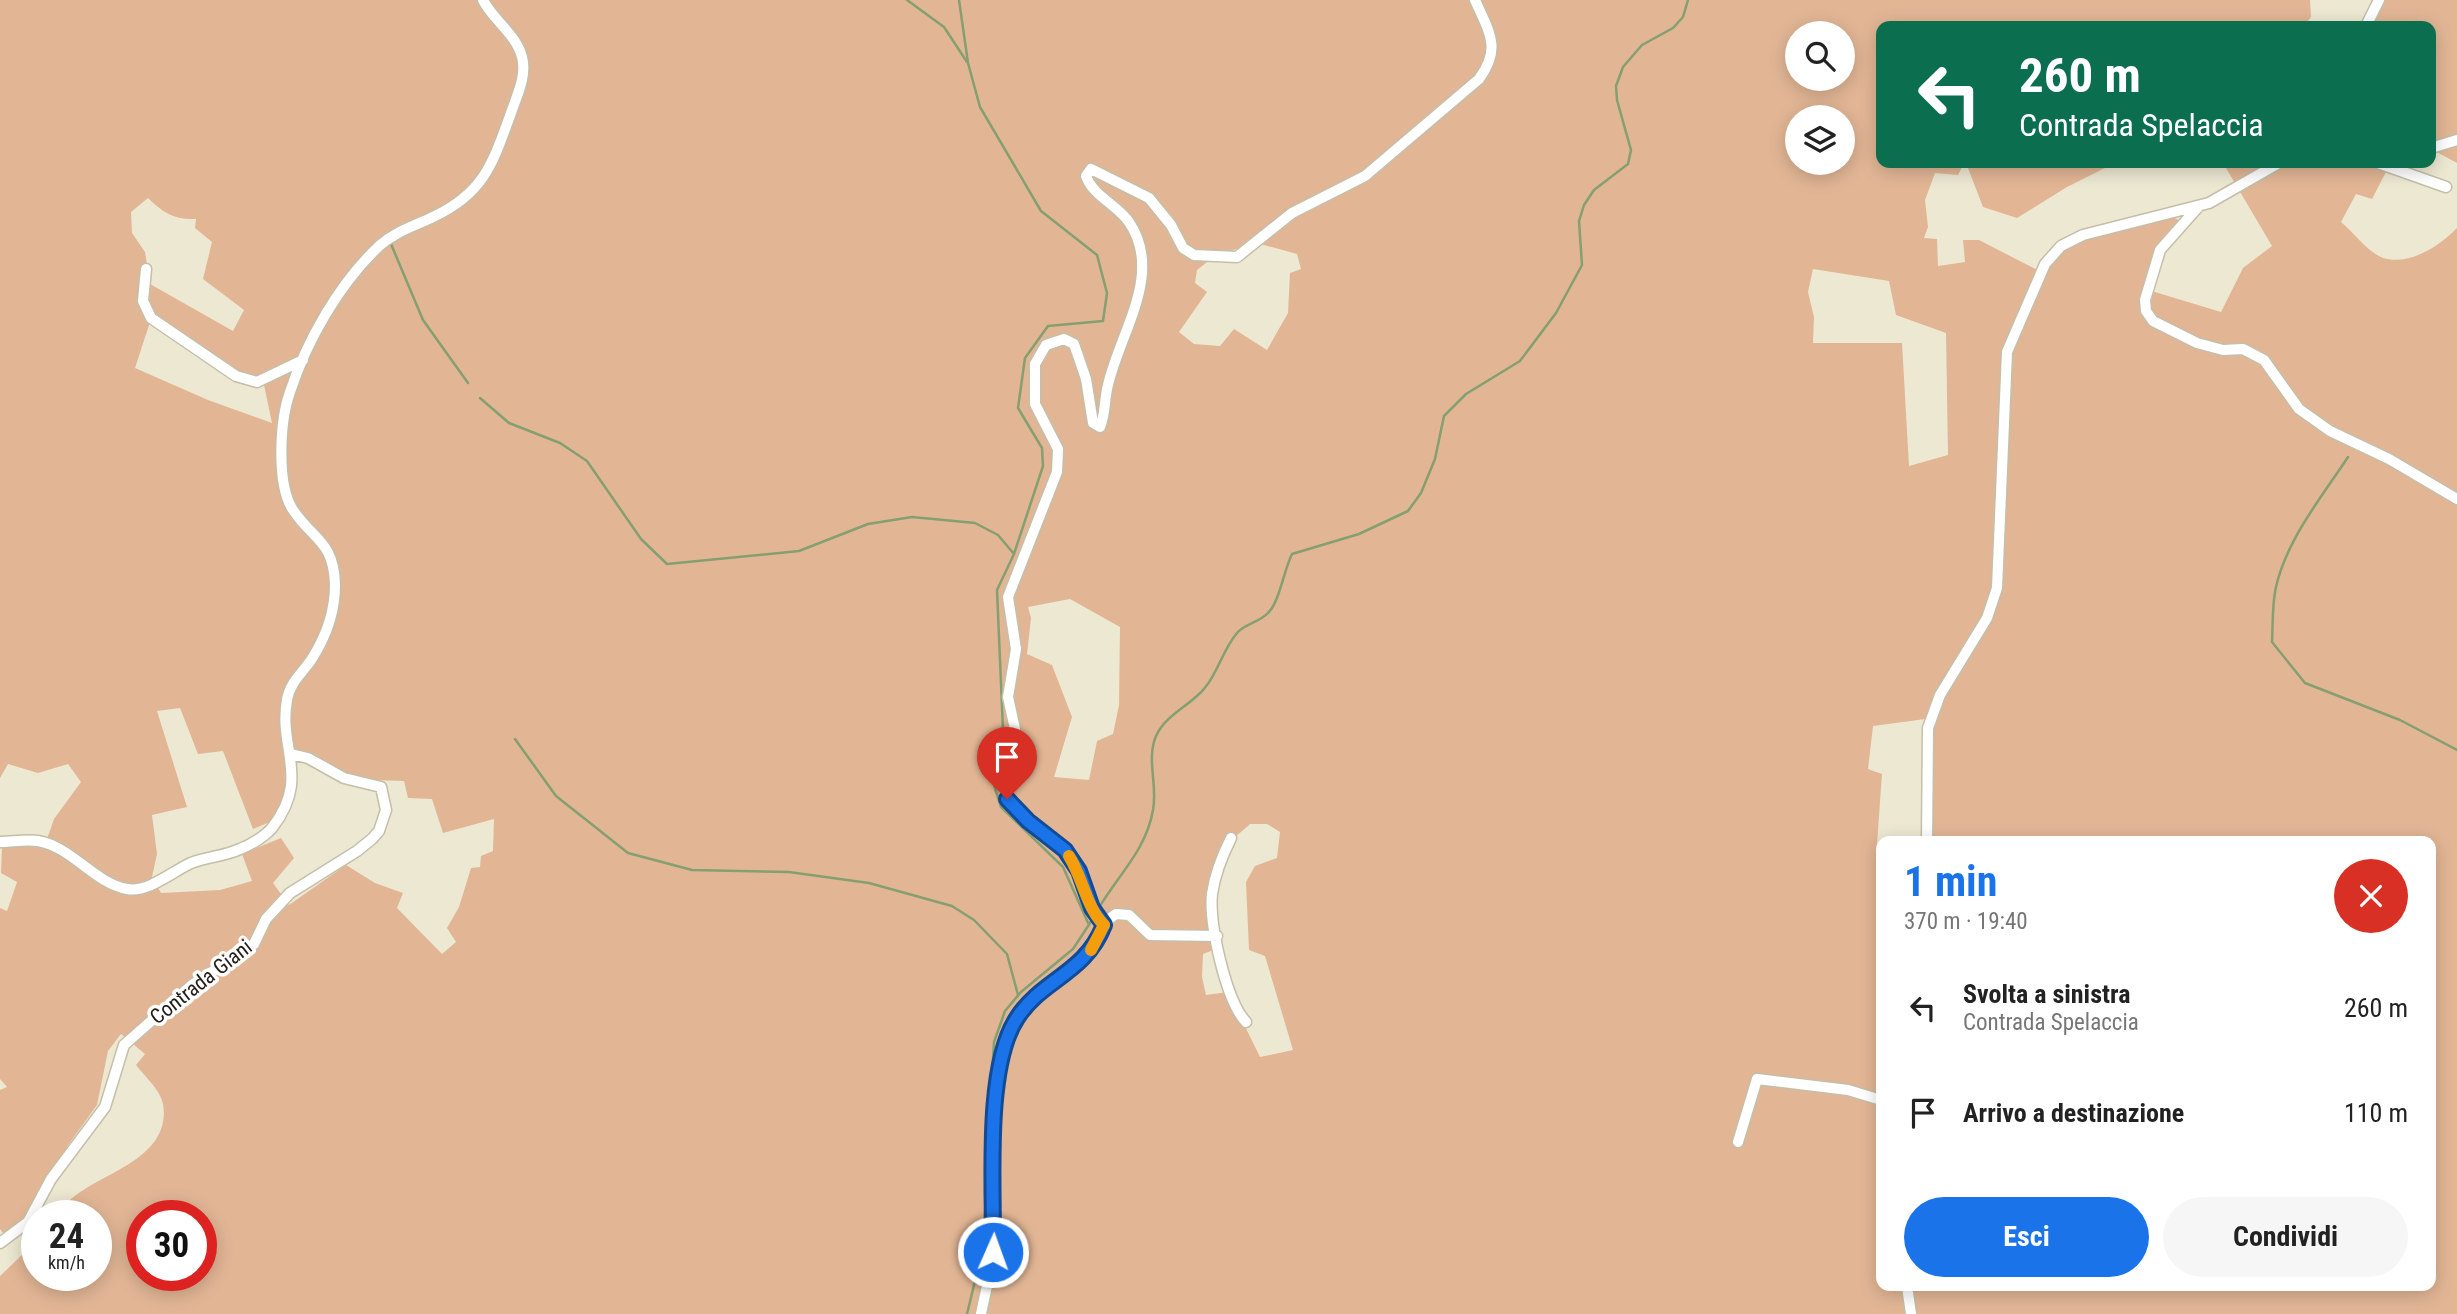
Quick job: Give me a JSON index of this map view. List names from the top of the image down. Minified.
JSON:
{"streets":{"street":["Contrada Giani"]},"page":{"turn":["260 m","Contrada Spelaccia"],"heading":["1 min","370 m · 19:40"],"list":[{"name":"Svolta a sinistra","note":"Contrada Spelaccia","value":"260 m"},{"name":"Arrivo a destinazione","value":"110 m"}],"buttons":["Esci","Condividi"],"speed":"24 km/h","limit":"30"}}
